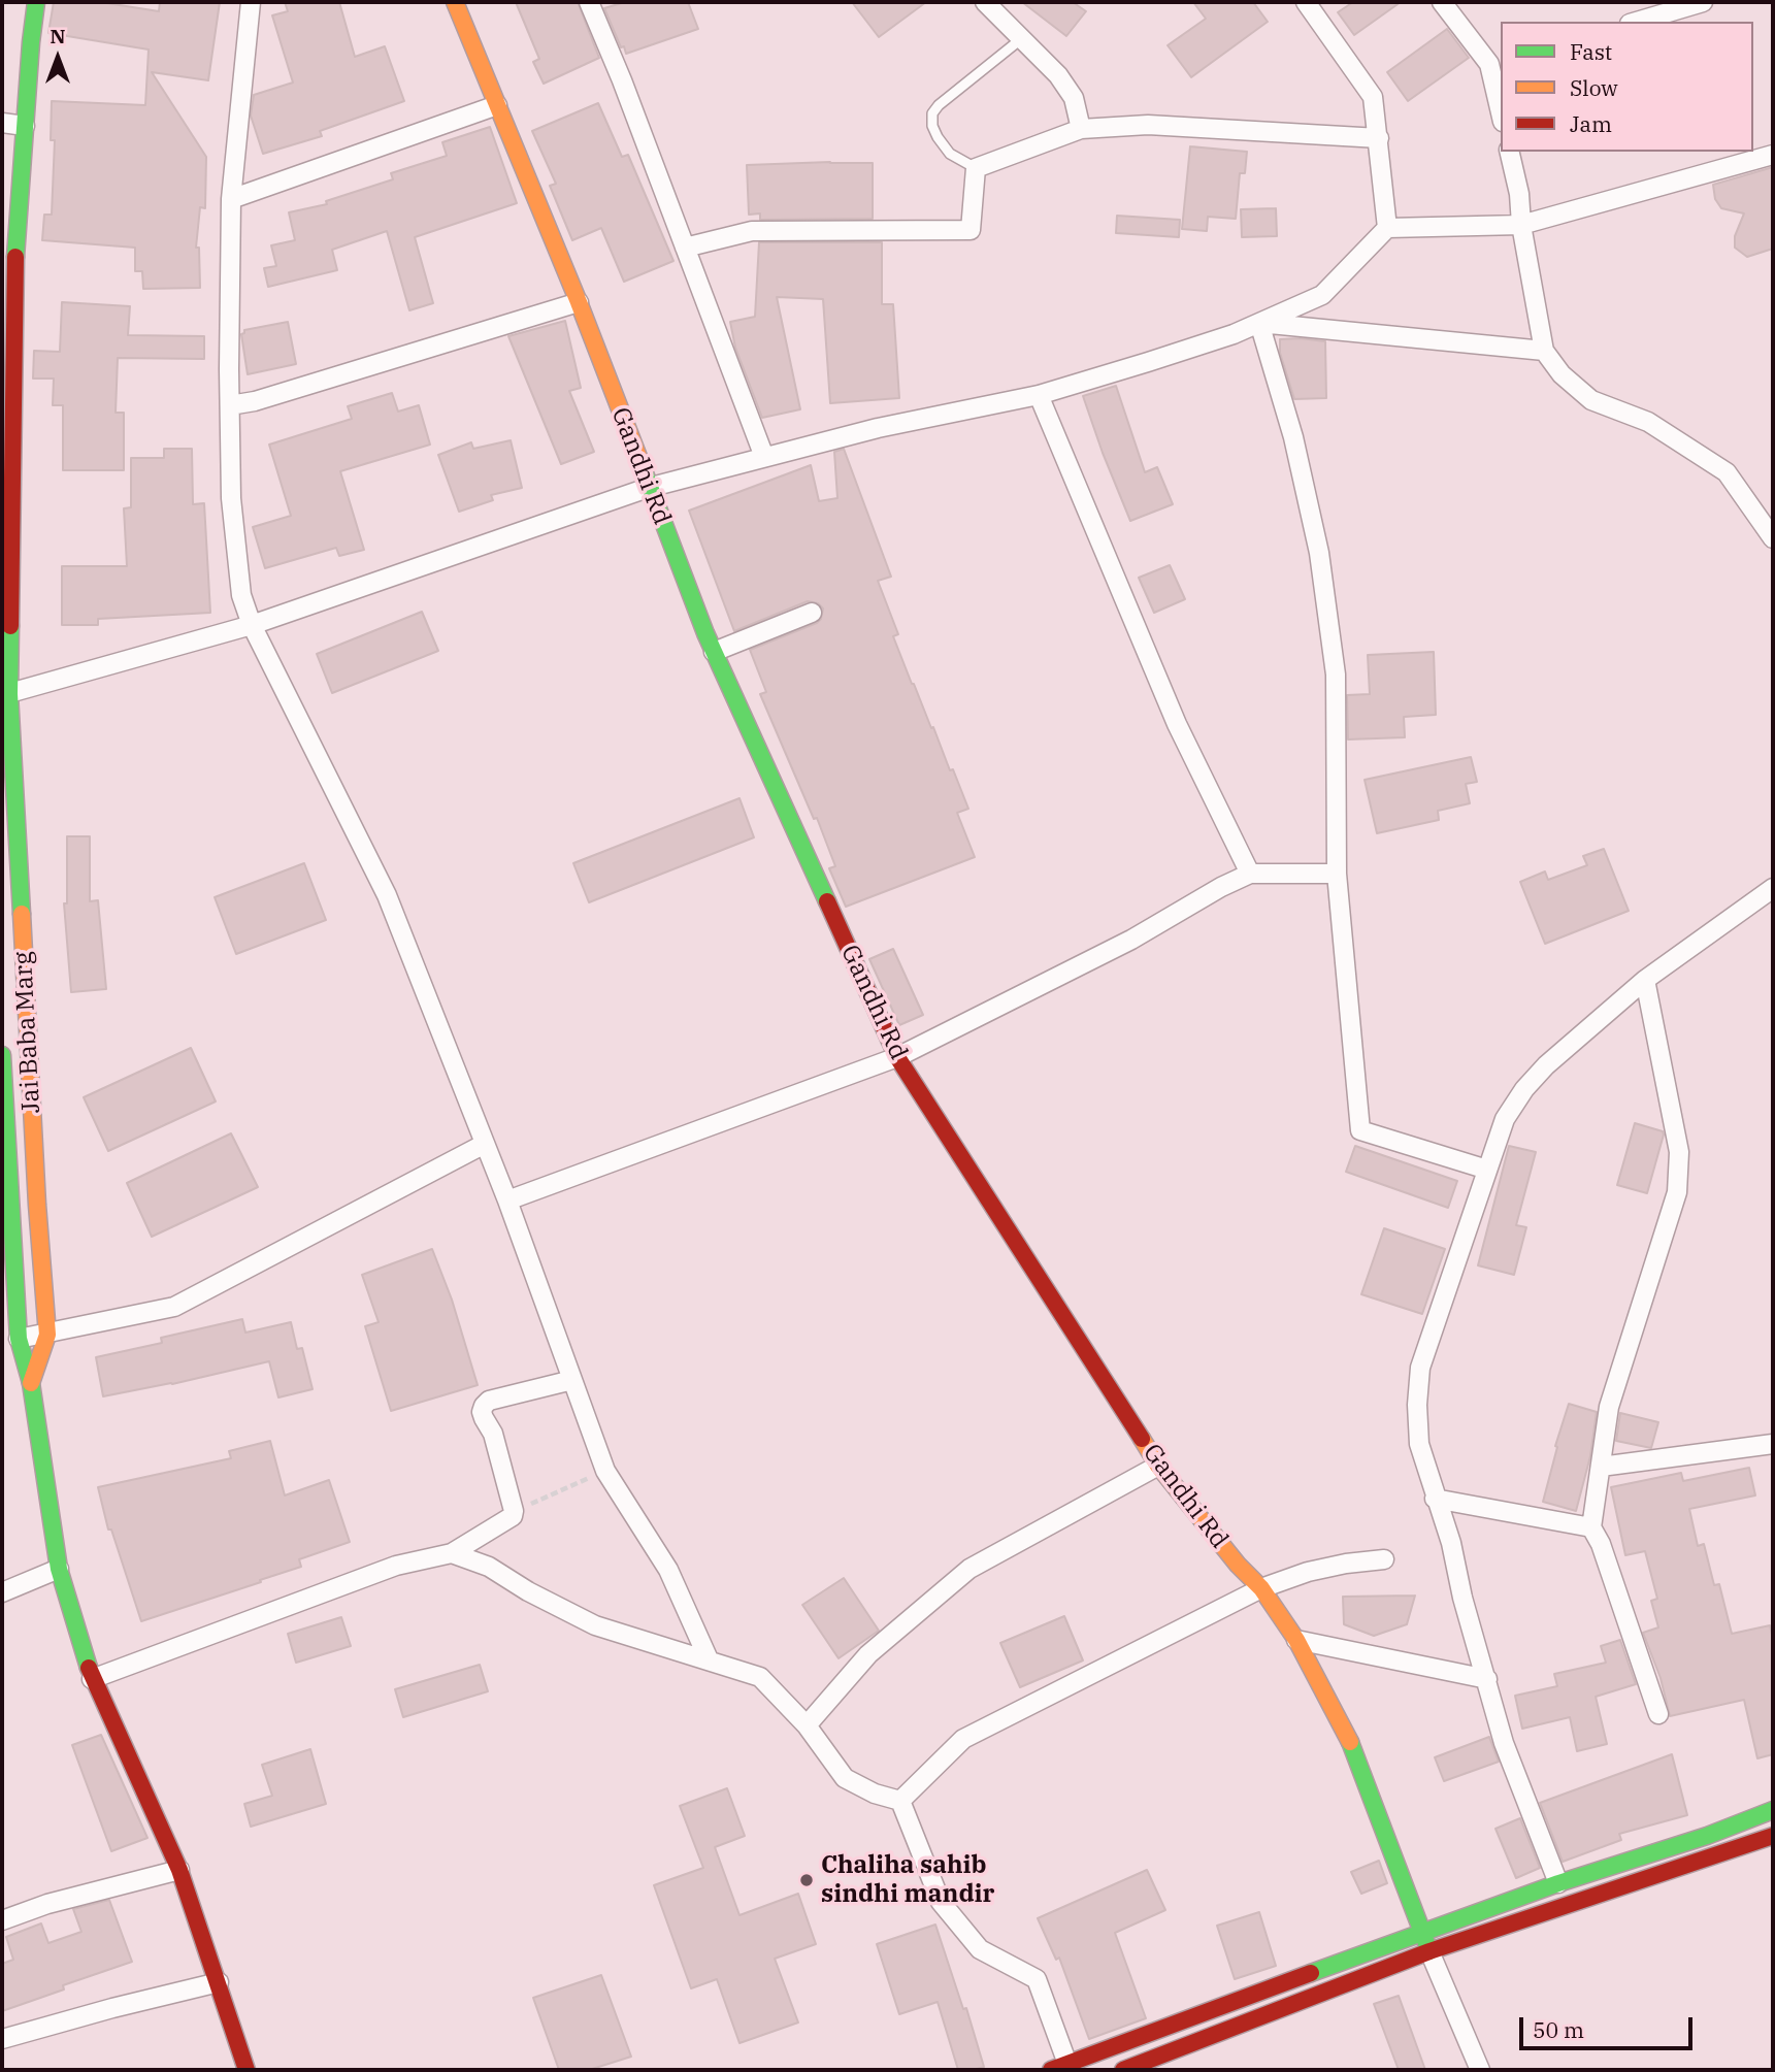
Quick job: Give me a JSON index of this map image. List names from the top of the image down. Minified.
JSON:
{"streets":{"street":["Gandhi Rd","Jai Baba Marg"]},"places":["Chaliha sahib sindhi mandir"],"legend":["Fast","Slow","Jam"],"scale_bar":"50 m","north":"top"}
